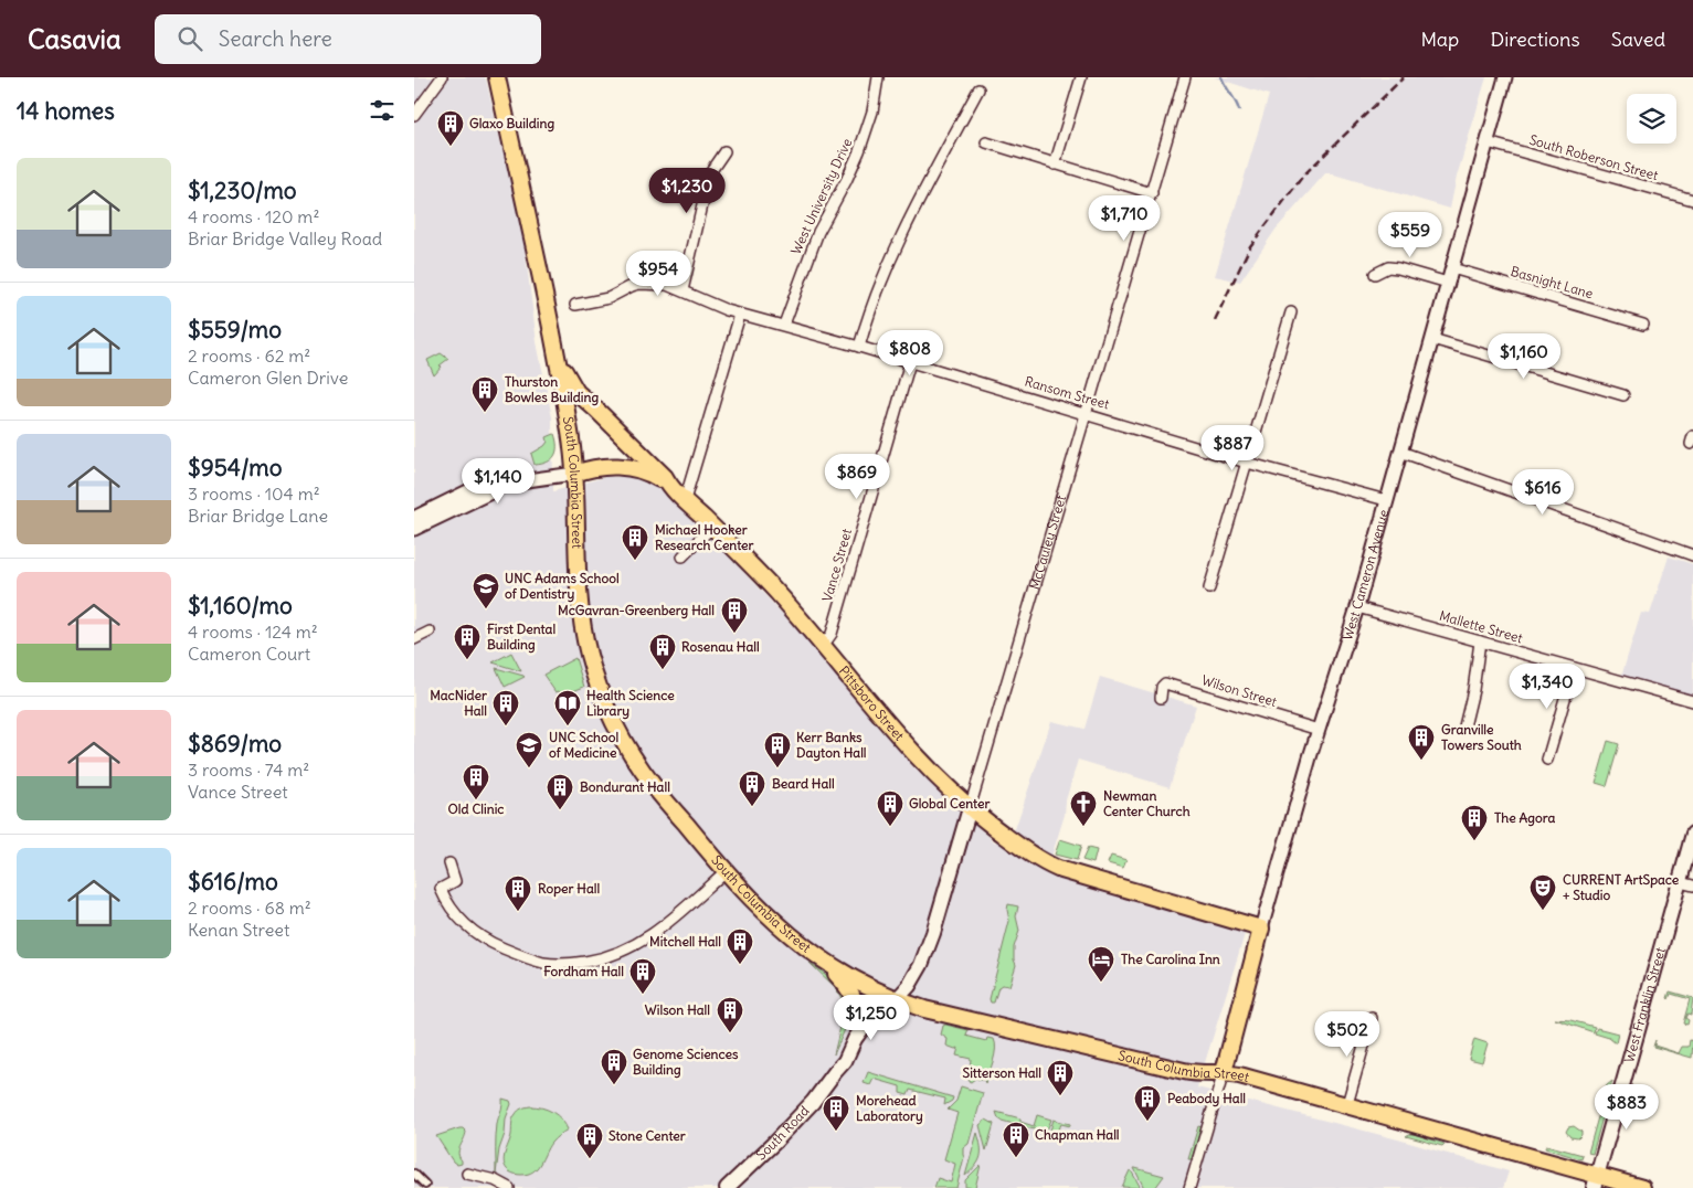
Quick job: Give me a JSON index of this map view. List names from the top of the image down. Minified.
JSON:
{"streets":{"main road":["South Columbia Street","McCauley Street","West Cameron Avenue","Pittsboro Street","West Franklin Street","South Road"],"street":["South Roberson Street","West University Drive","Basnight Lane","Ransom Street","Vance Street","Mallette Street","Wilson Street"]},"crossings":[["South Roberson Street","West Cameron Avenue"],["West University Drive","Ransom Street"],["Basnight Lane","West Cameron Avenue"],["Ransom Street","McCauley Street"],["Ransom Street","Vance Street"],["Ransom Street","West Cameron Avenue"],["South Columbia Street","McCauley Street"],["South Columbia Street","West Cameron Avenue"],["South Columbia Street","Pittsboro Street"],["South Columbia Street","West Franklin Street"],["South Columbia Street","South Road"],["McCauley Street","Pittsboro Street"],["McCauley Street","South Road"],["Vance Street","Pittsboro Street"],["West Cameron Avenue","Mallette Street"],["West Cameron Avenue","Wilson Street"],["West Cameron Avenue","Pittsboro Street"]],"places":{"building":["Glaxo Building","Thurston Bowles Building","Michael Hooker Research Center","McGavran-Greenberg Hall","First Dental Building","Rosenau Hall","MacNider Hall","Granville Towers South","Kerr Banks Dayton Hall","Old Clinic","Beard Hall","Bondurant Hall","Global Center","The Agora","Roper Hall","Mitchell Hall","Fordham Hall","Wilson Hall","Genome Sciences Building","Sitterson Hall","Peabody Hall","Morehead Laboratory","Chapman Hall","Stone Center"],"school or university":["UNC Adams School of Dentistry","UNC School of Medicine"],"library":["Health Science Library"],"church":["Newman Center Church"],"theatre":["CURRENT ArtSpace + Studio"],"hotel":["The Carolina Inn"]},"page":{"header":"Casavia","search":"Search here","nav":["Map","Directions","Saved"],"heading":"14 homes","list":[{"name":"$1,230/mo","note":"4 rooms · 120 m² · Briar Bridge Valley Road"},{"name":"$559/mo","note":"2 rooms · 62 m² · Cameron Glen Drive"},{"name":"$954/mo","note":"3 rooms · 104 m² · Briar Bridge Lane"},{"name":"$1,160/mo","note":"4 rooms · 124 m² · Cameron Court"},{"name":"$869/mo","note":"3 rooms · 74 m² · Vance Street"},{"name":"$616/mo","note":"2 rooms · 68 m² · Kenan Street"}],"price":["$1,230","$1,710","$559","$954","$808","$1,160","$887","$869","$1,140","$616","$1,340","$1,250","$502","$883"]}}
